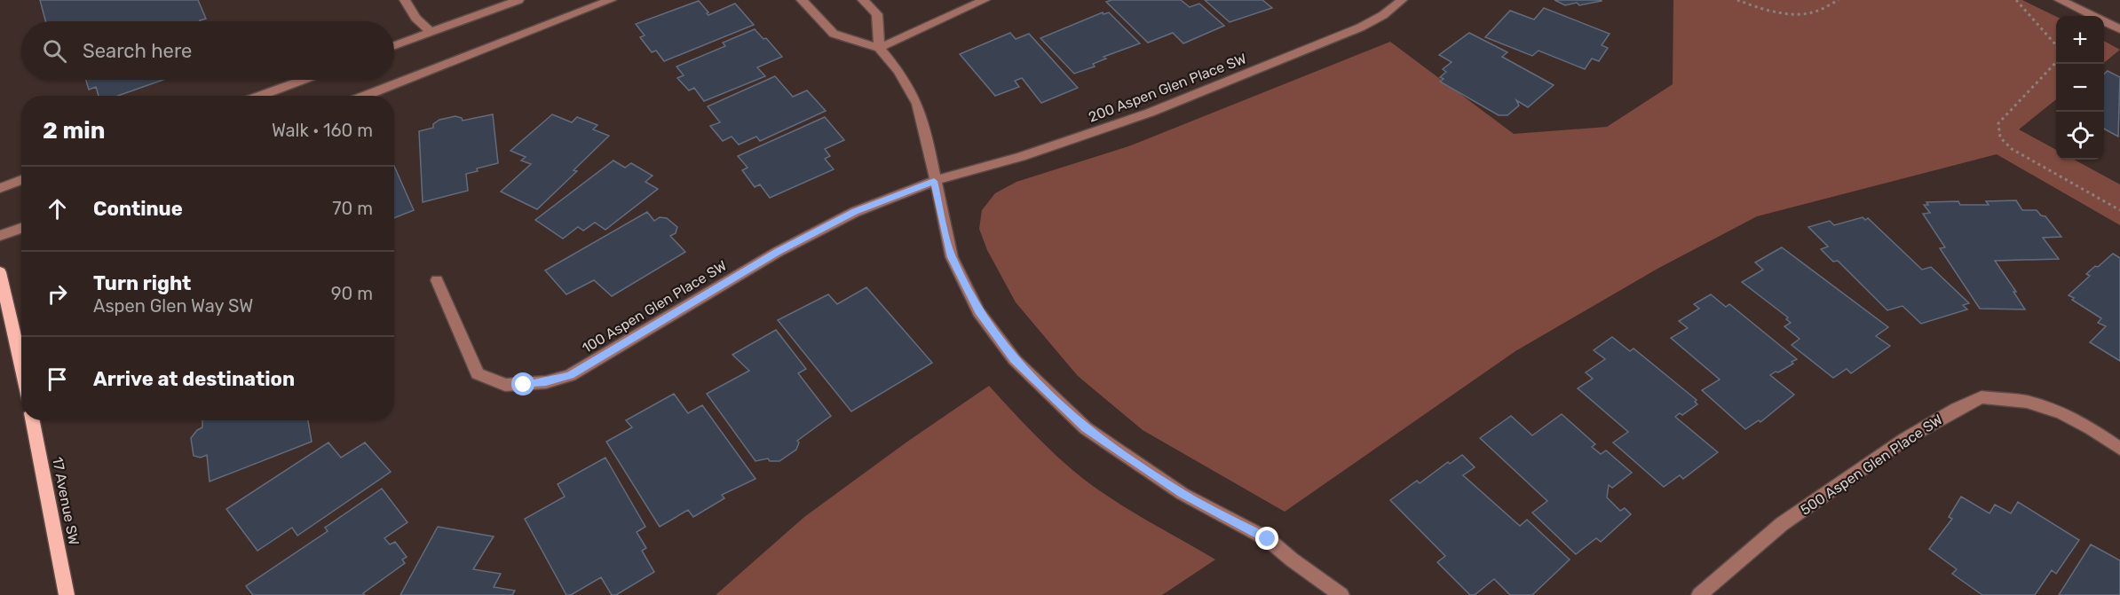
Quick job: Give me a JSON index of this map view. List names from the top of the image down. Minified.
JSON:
{"streets":{"main road":["17 Avenue SW"],"street":["200 Aspen Glen Place SW","100 Aspen Glen Place SW","500 Aspen Glen Place SW"]},"crossings":[["200 Aspen Glen Place SW","100 Aspen Glen Place SW"]],"page":{"map_buttons":["+","−"],"search":"Search here","heading":["2 min","Walk · 160 m"],"list":[["Continue","70 m"],["Turn right","Aspen Glen Way SW","90 m"],"Arrive at destination"]}}
